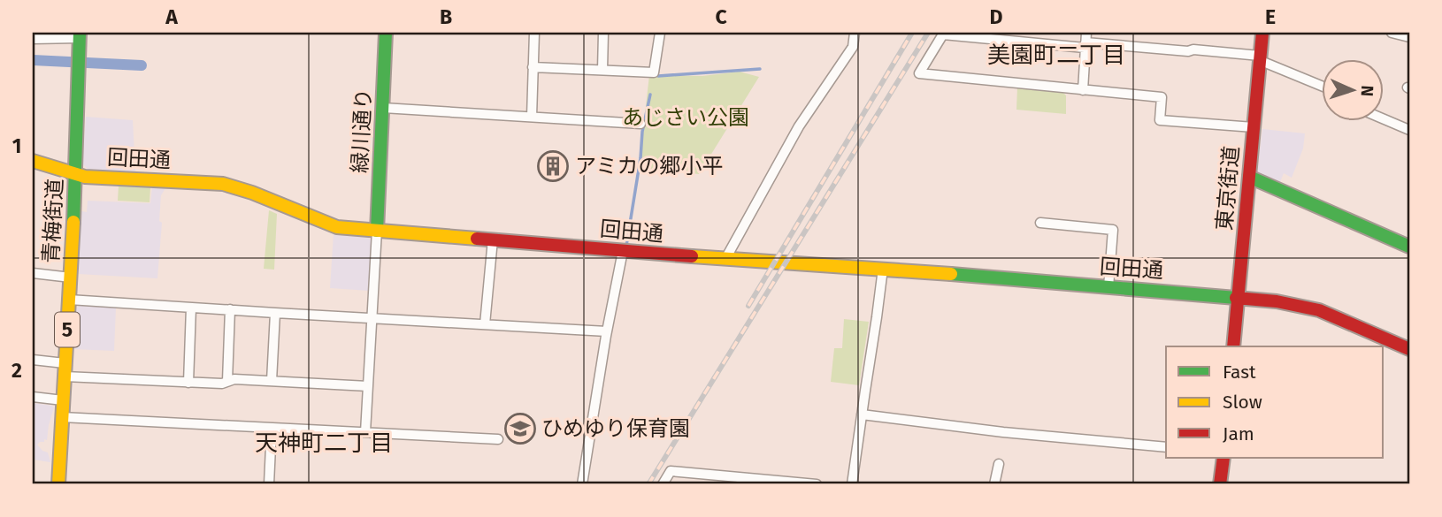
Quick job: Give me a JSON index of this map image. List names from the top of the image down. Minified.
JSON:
{"streets":{"street":["緑川通り","回田通","東京街道","青梅街道","5"]},"crossings":[["緑川通り","回田通"],["回田通","東京街道"],["回田通","青梅街道"]],"districts":["美園町二丁目","天神町二丁目"],"parks":["あじさい公園"],"places":{"building":["アミカの郷小平"],"school or university":["ひめゆり保育園"]},"legend":["Fast","Slow","Jam"],"north":"right","grid":{"columns":["A","B","C","D","E"],"rows":["1","2"]}}
